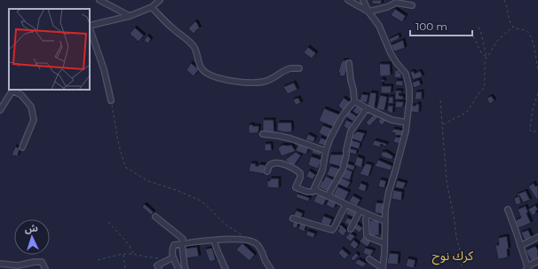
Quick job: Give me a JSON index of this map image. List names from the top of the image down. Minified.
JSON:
{"districts":["كرك نوح"],"scale_bar":"100 m","north":"top"}
